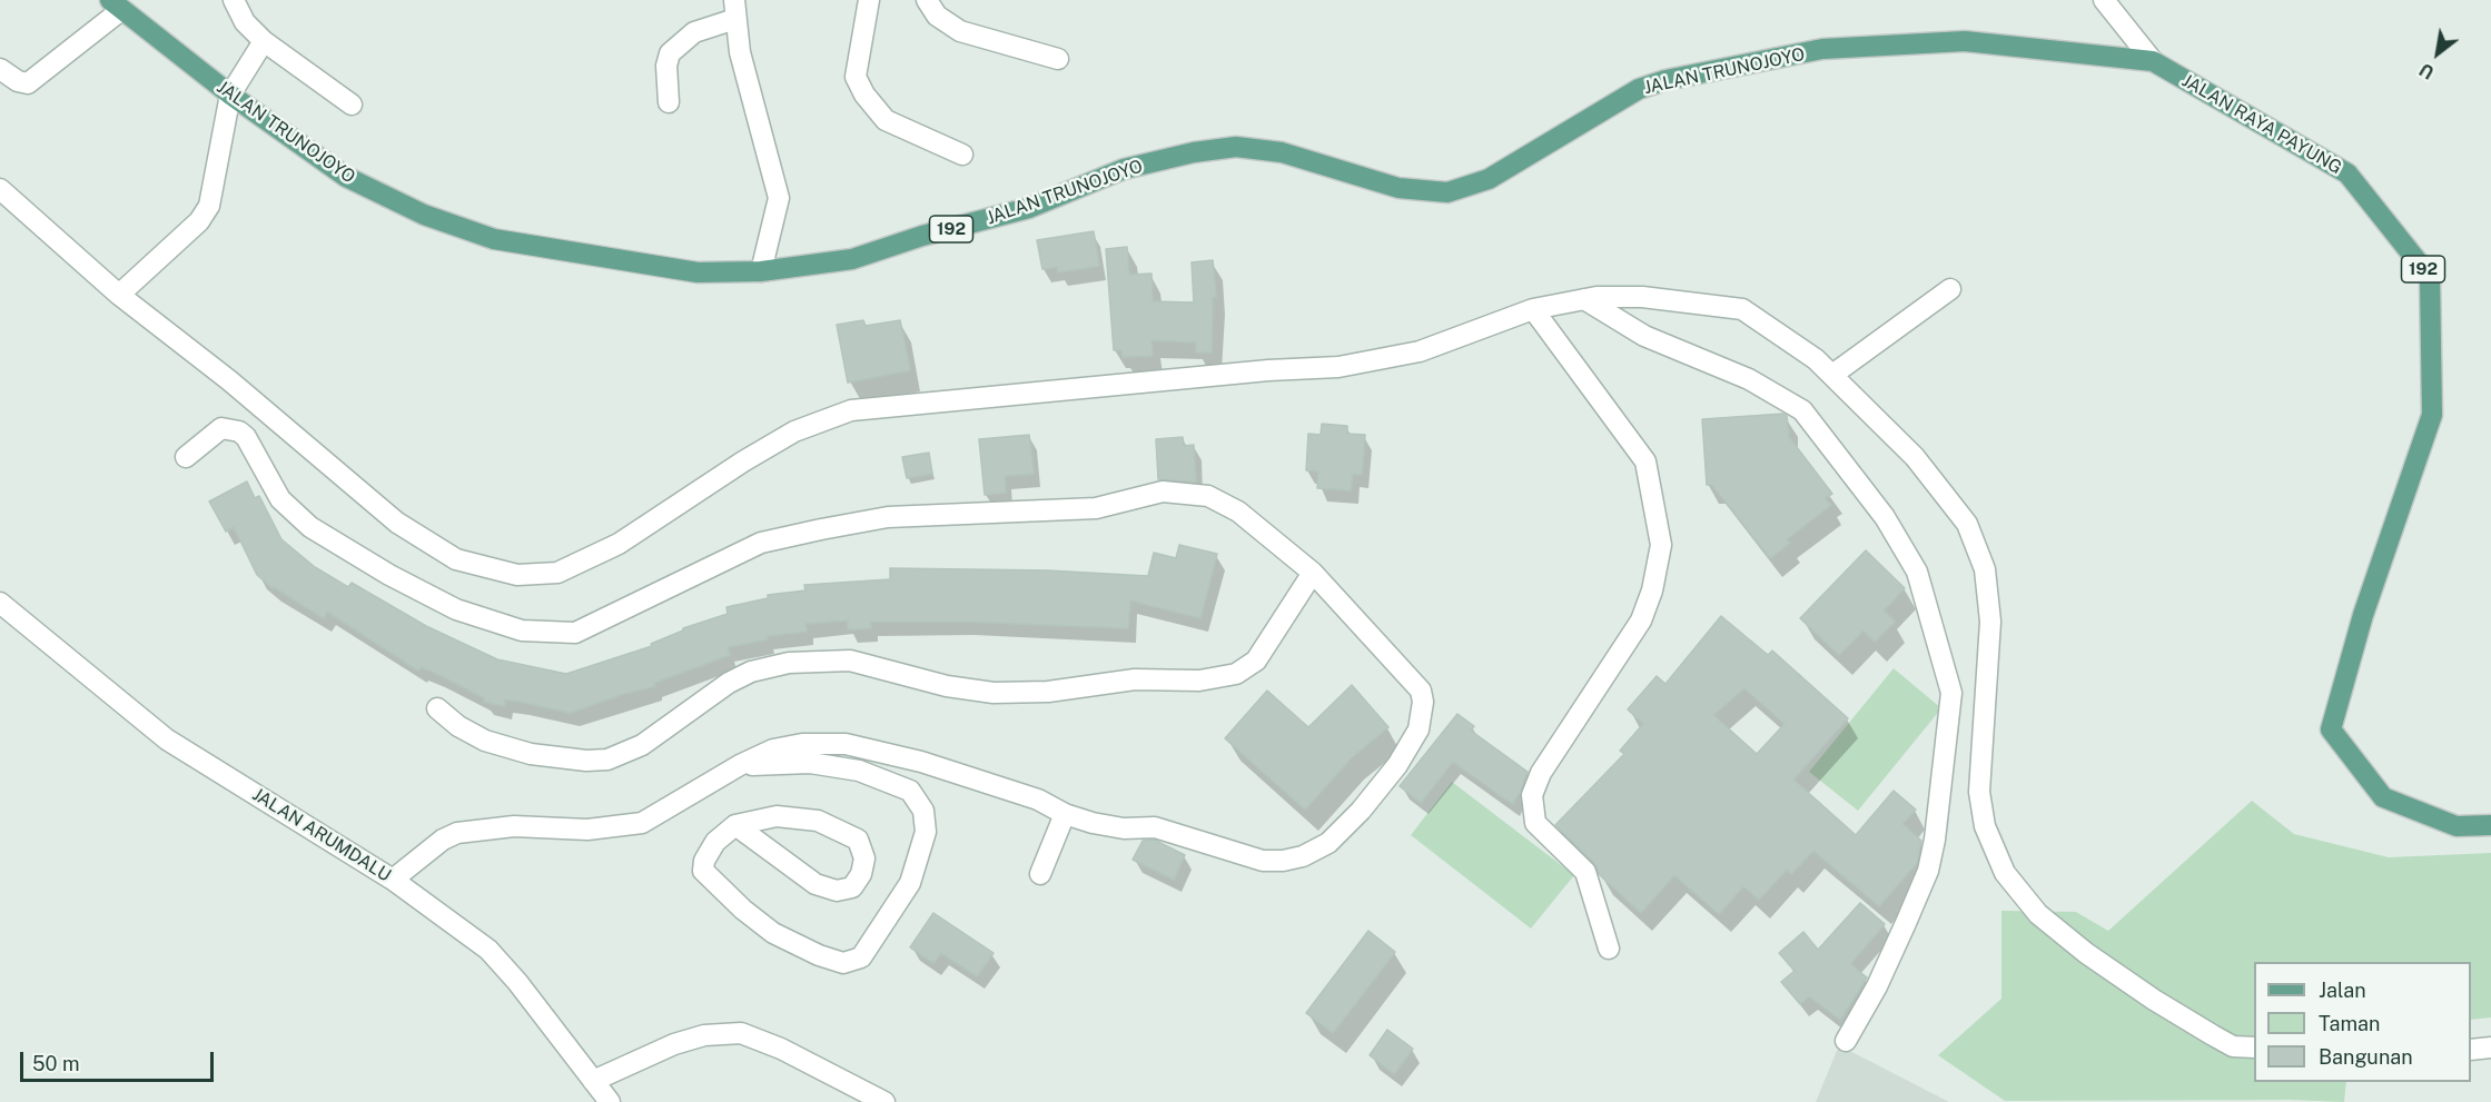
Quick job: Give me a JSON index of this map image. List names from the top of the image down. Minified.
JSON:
{"streets":{"main road":["JALAN TRUNOJOYO","JALAN RAYA PAYUNG","192"],"street":["JALAN ARUMDALU"]},"crossings":[["JALAN TRUNOJOYO","JALAN RAYA PAYUNG"]],"legend":["Jalan","Taman","Bangunan"],"scale_bar":"50 m","north":"bottom left"}
